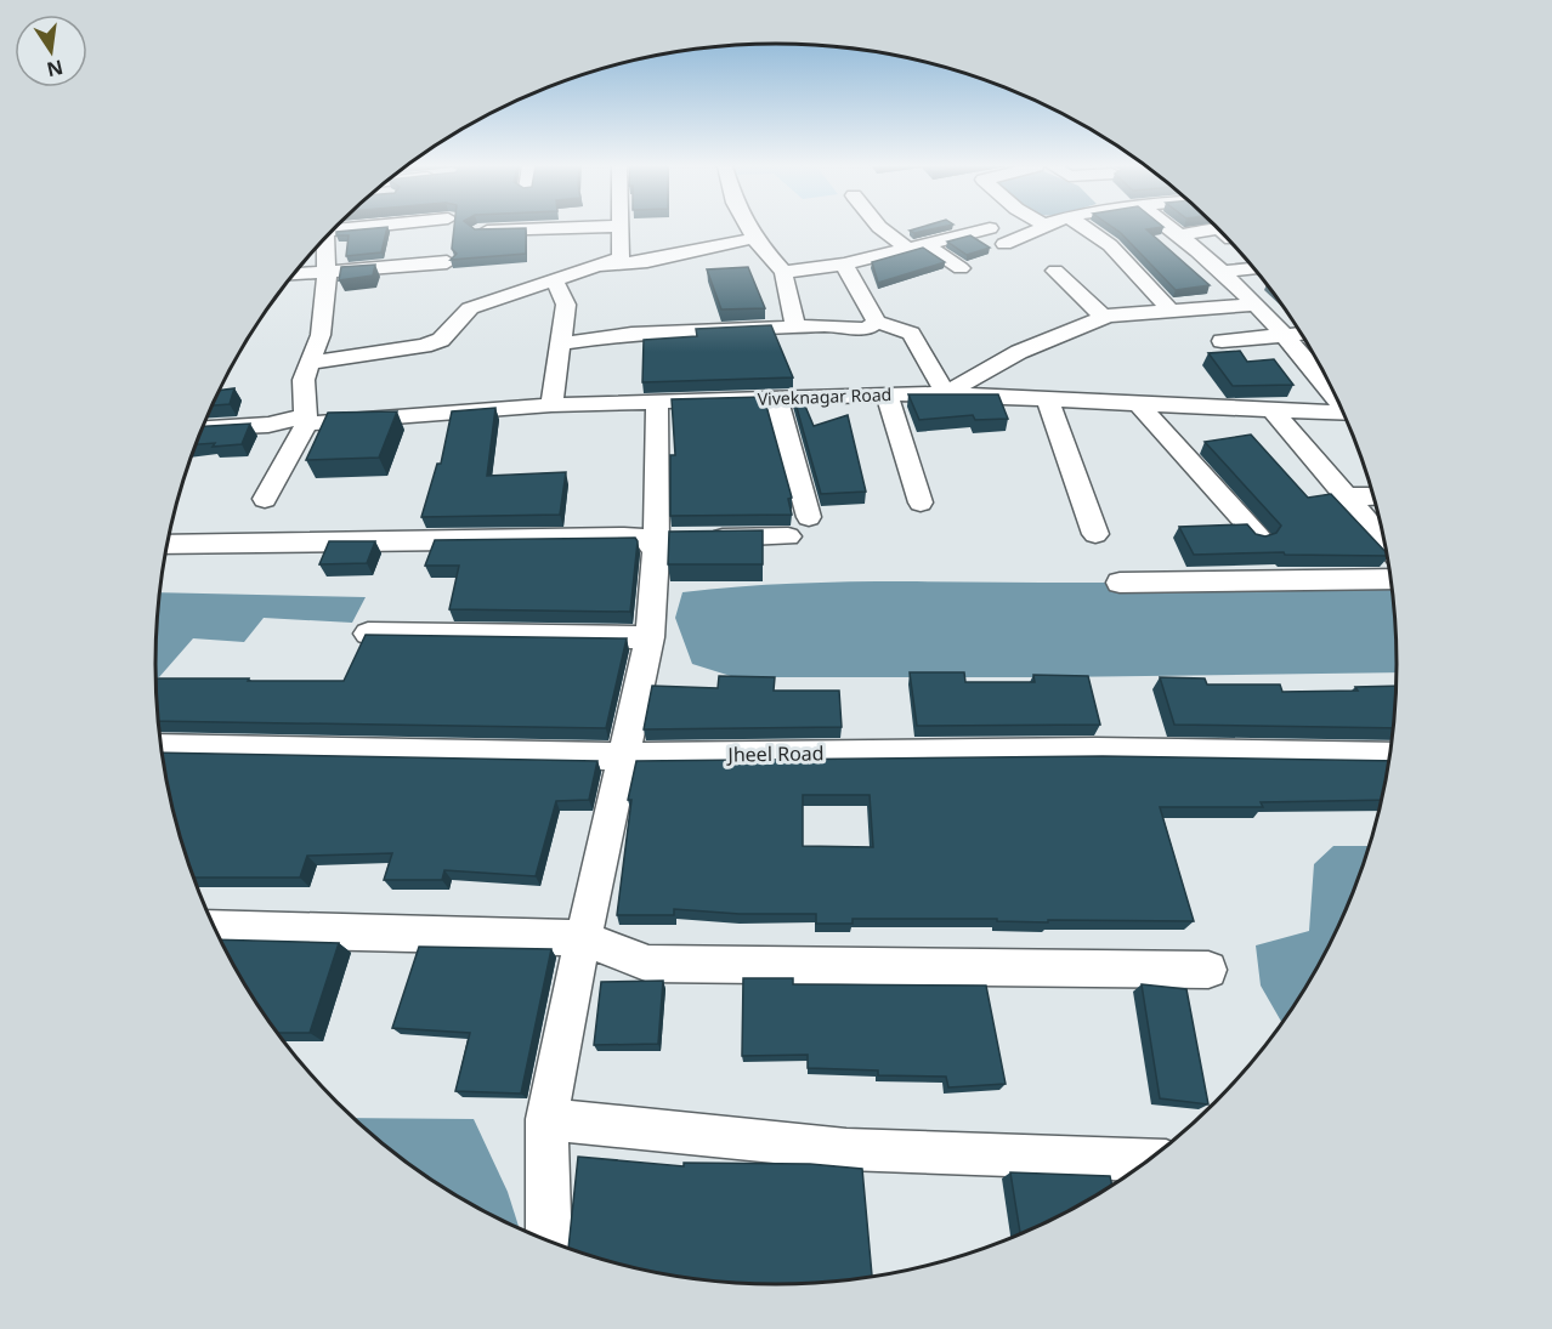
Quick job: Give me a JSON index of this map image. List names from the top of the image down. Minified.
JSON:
{"streets":{"street":["Viveknagar Road","Jheel Road"]},"north":"bottom"}
